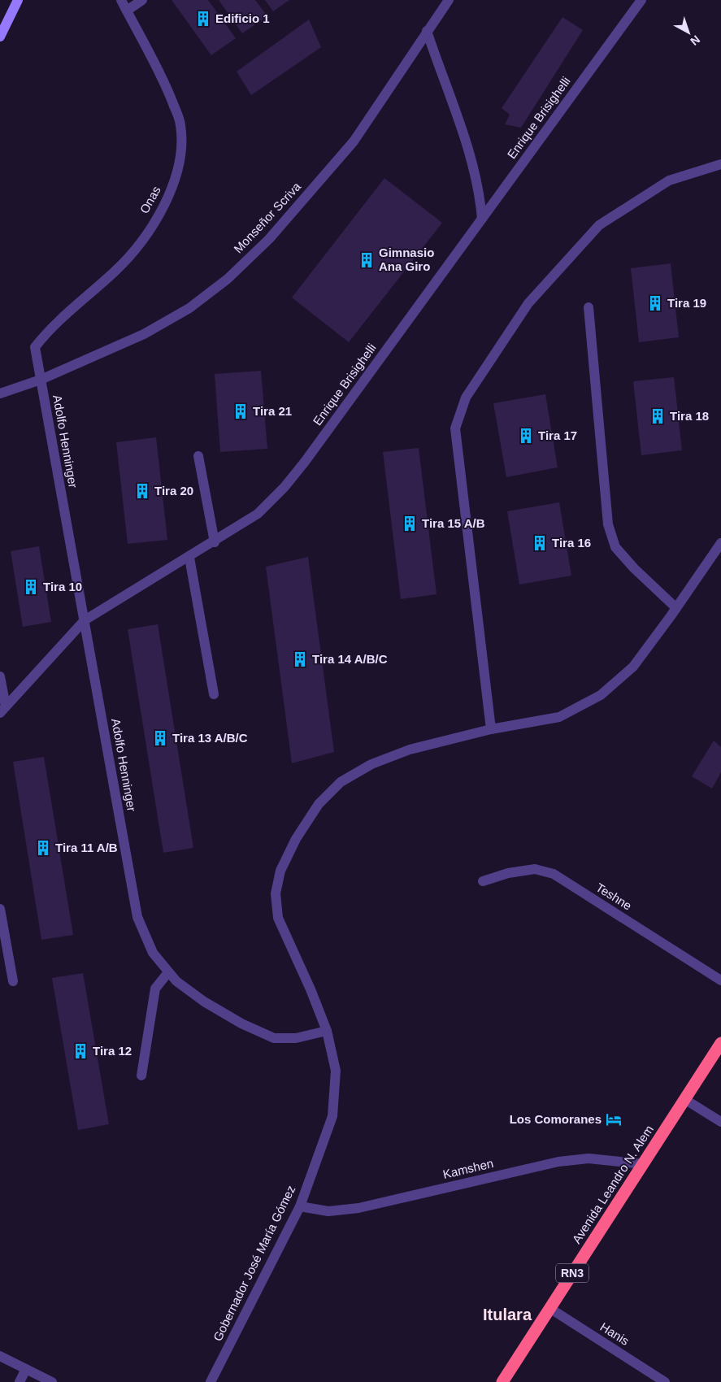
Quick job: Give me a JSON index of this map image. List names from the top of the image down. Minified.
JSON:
{"streets":{"highway":["Avenida Leandro N. Alem","RN3"],"street":["Enrique Brisighelli","Onas","Monseñor Scriva","Adolfo Henninger","Teshne","Kamshen","Gobernador José María Gómez","Hanis"]},"crossings":[["Enrique Brisighelli","Adolfo Henninger"],["Onas","Monseñor Scriva"],["Onas","Adolfo Henninger"],["Monseñor Scriva","Adolfo Henninger"],["Adolfo Henninger","Gobernador José María Gómez"],["Kamshen","Avenida Leandro N. Alem"],["Kamshen","Gobernador José María Gómez"],["Avenida Leandro N. Alem","Hanis"]],"districts":["Itulara"],"places":{"building":["Edificio 1","Gimnasio Ana Giro","Tira 19","Tira 21","Tira 18","Tira 17","Tira 20","Tira 15 A/B","Tira 16","Tira 10","Tira 14 A/B/C","Tira 13 A/B/C","Tira 11 A/B","Tira 12"],"hotel":["Los Comoranes"]},"north":"bottom right"}
